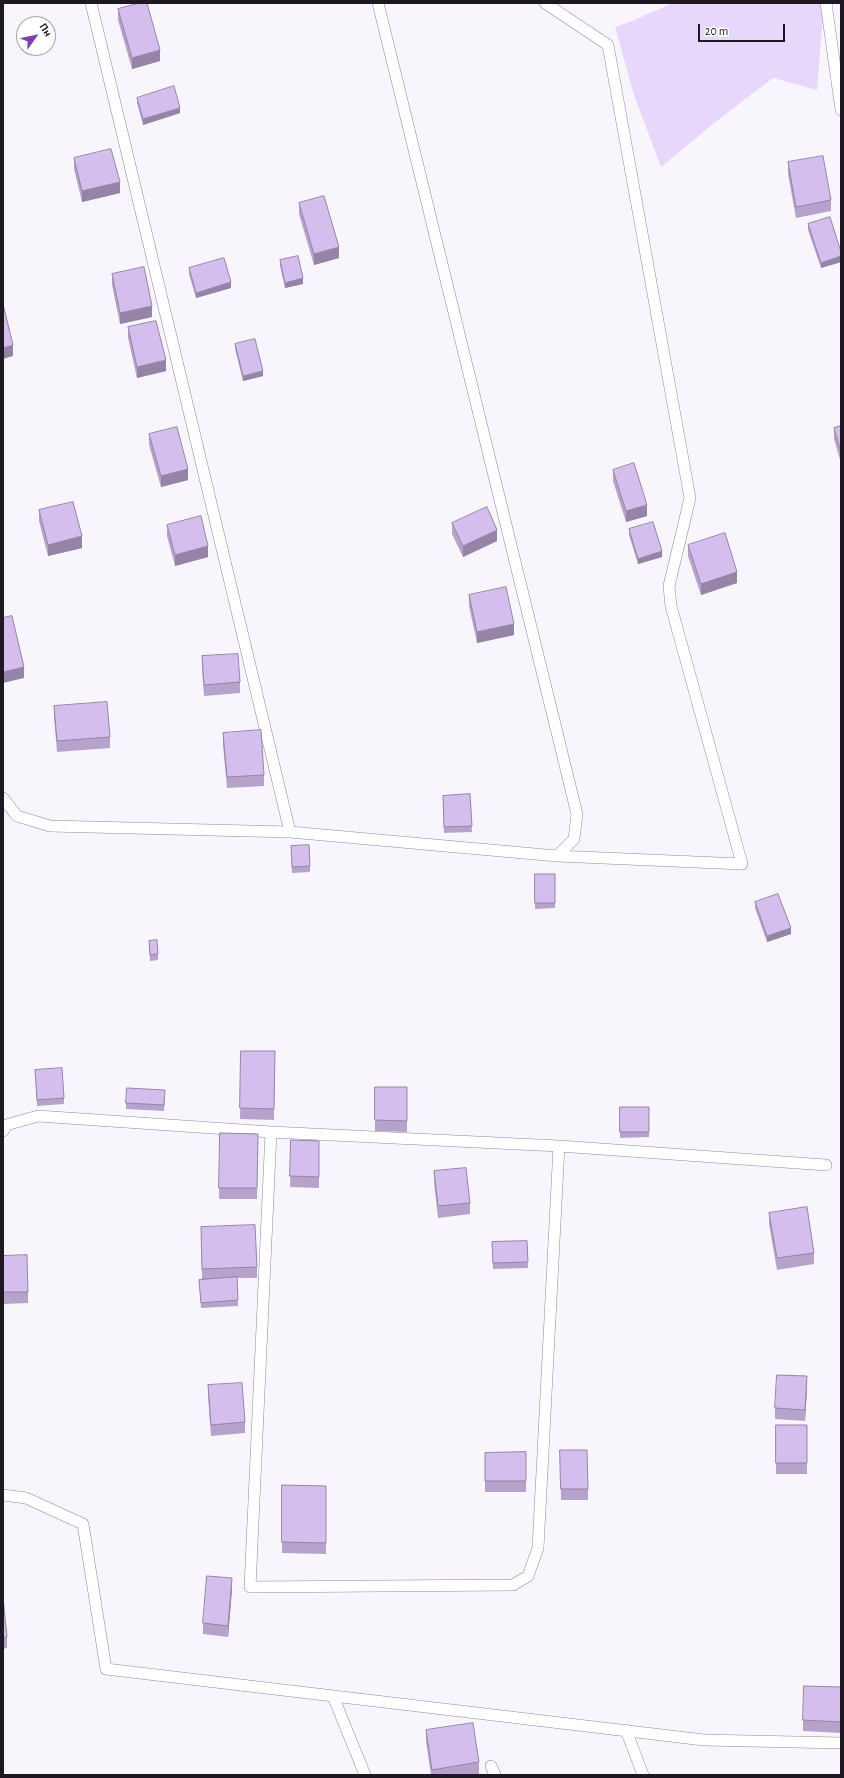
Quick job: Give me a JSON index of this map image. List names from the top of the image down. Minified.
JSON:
{"scale_bar":"20 m","north":"top right"}
